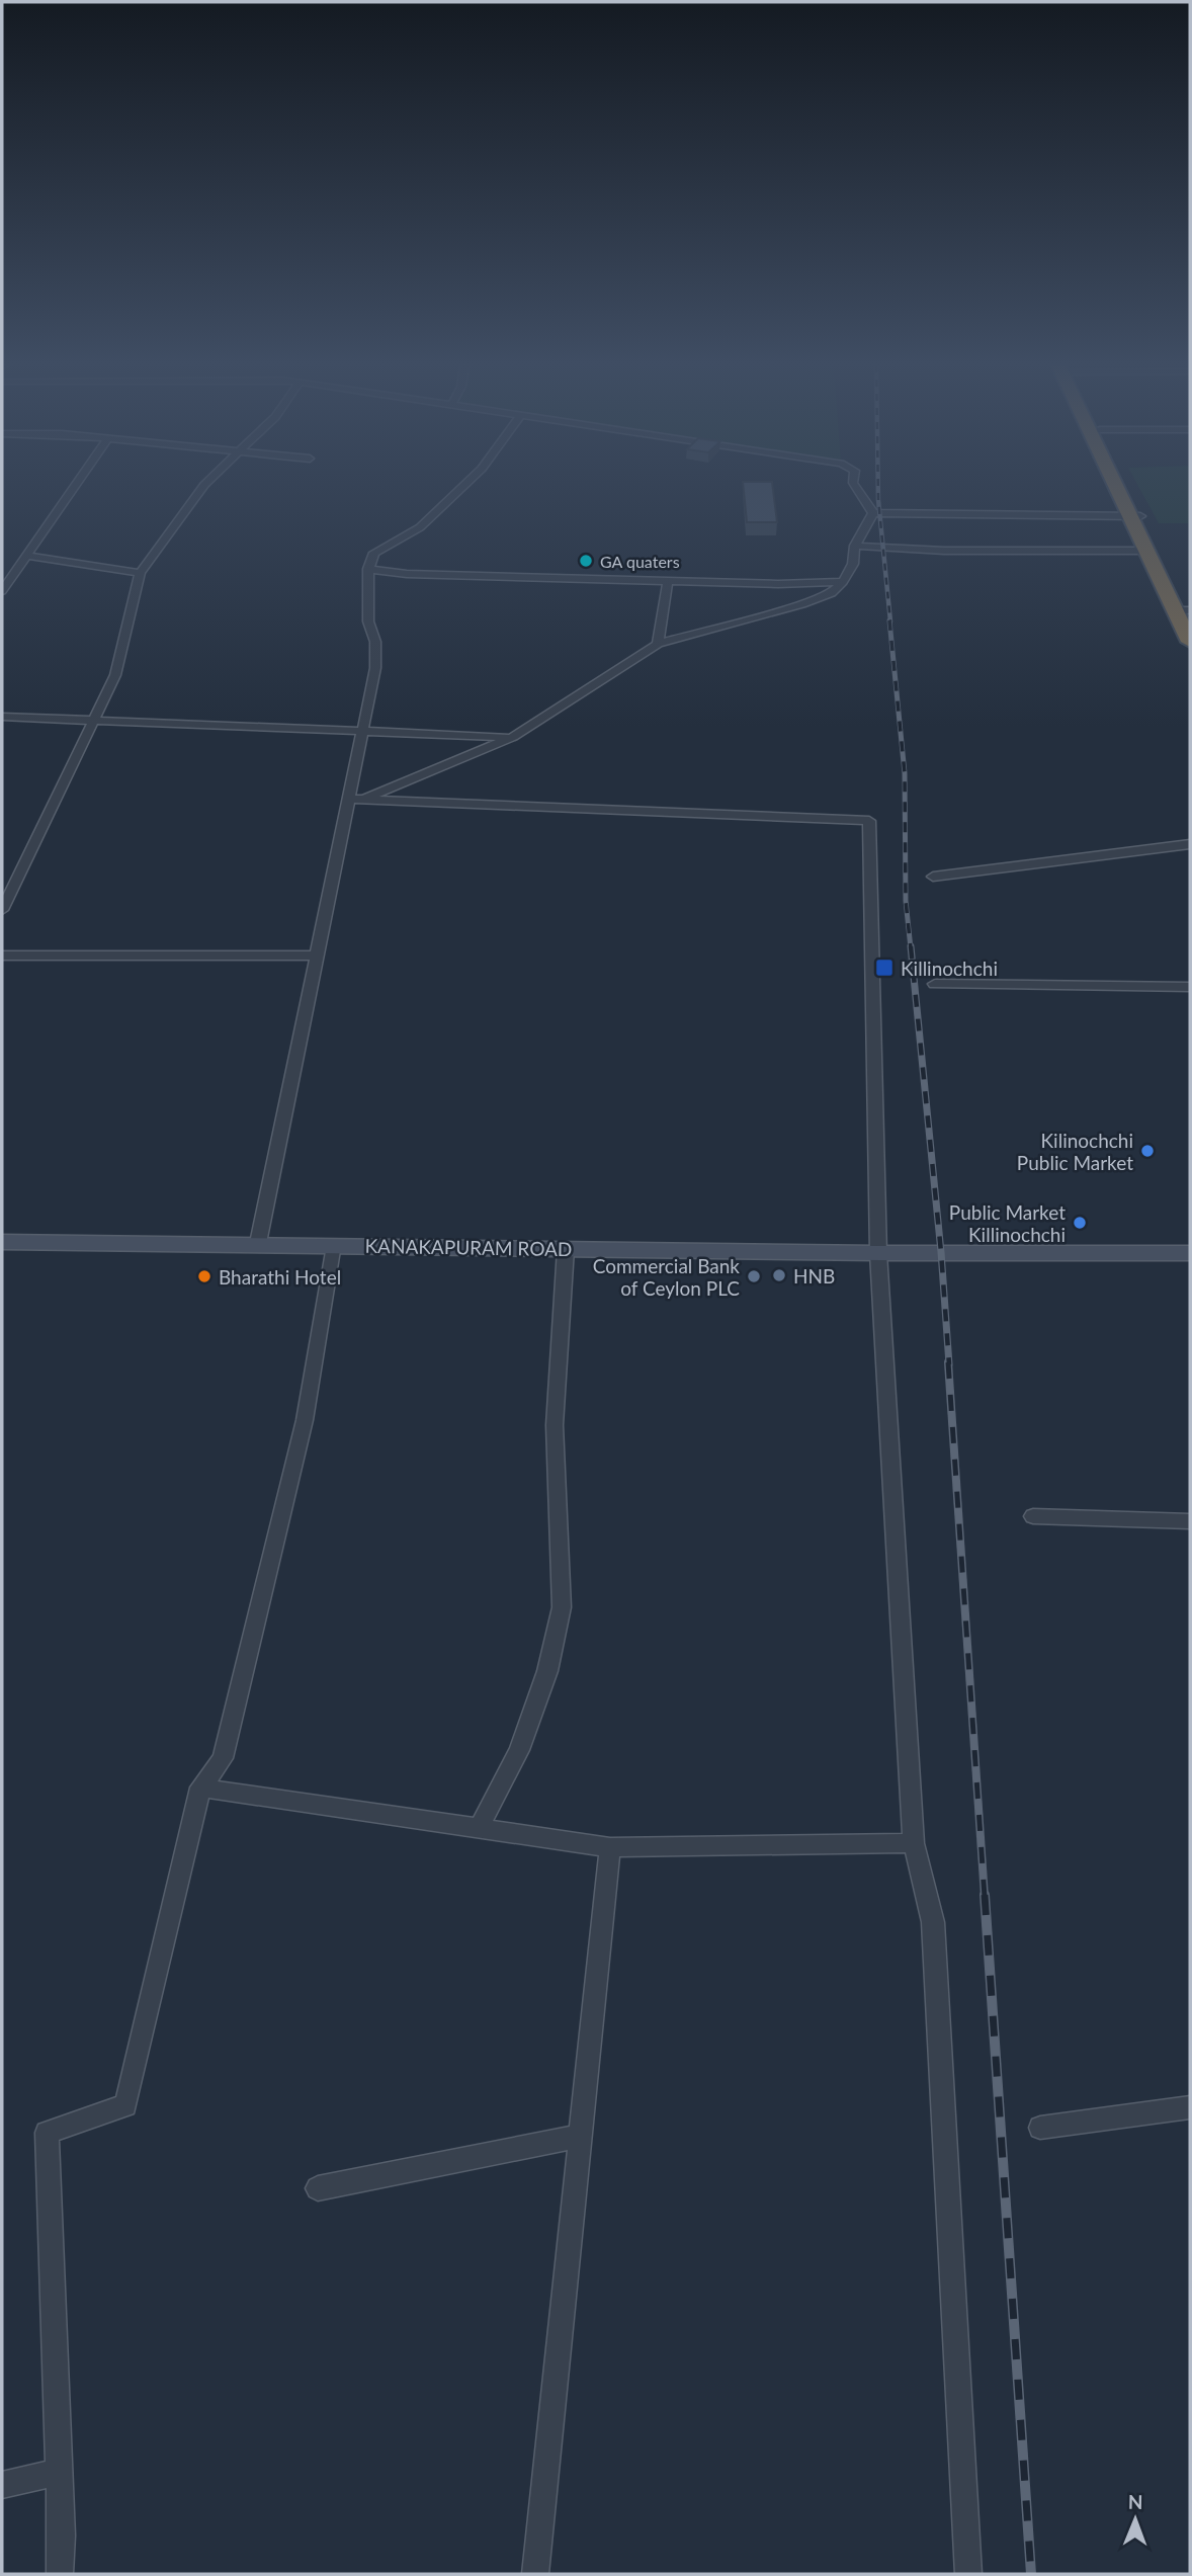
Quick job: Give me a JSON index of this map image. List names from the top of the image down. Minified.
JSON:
{"streets":{"street":["KANAKAPURAM ROAD"]},"places":{"other":["GA quaters","Kilinochchi Public Market","Public Market Killinochchi","HNB","Bharathi Hotel","Commercial Bank of Ceylon PLC"],"transit":["Killinochchi"]},"north":"top"}
